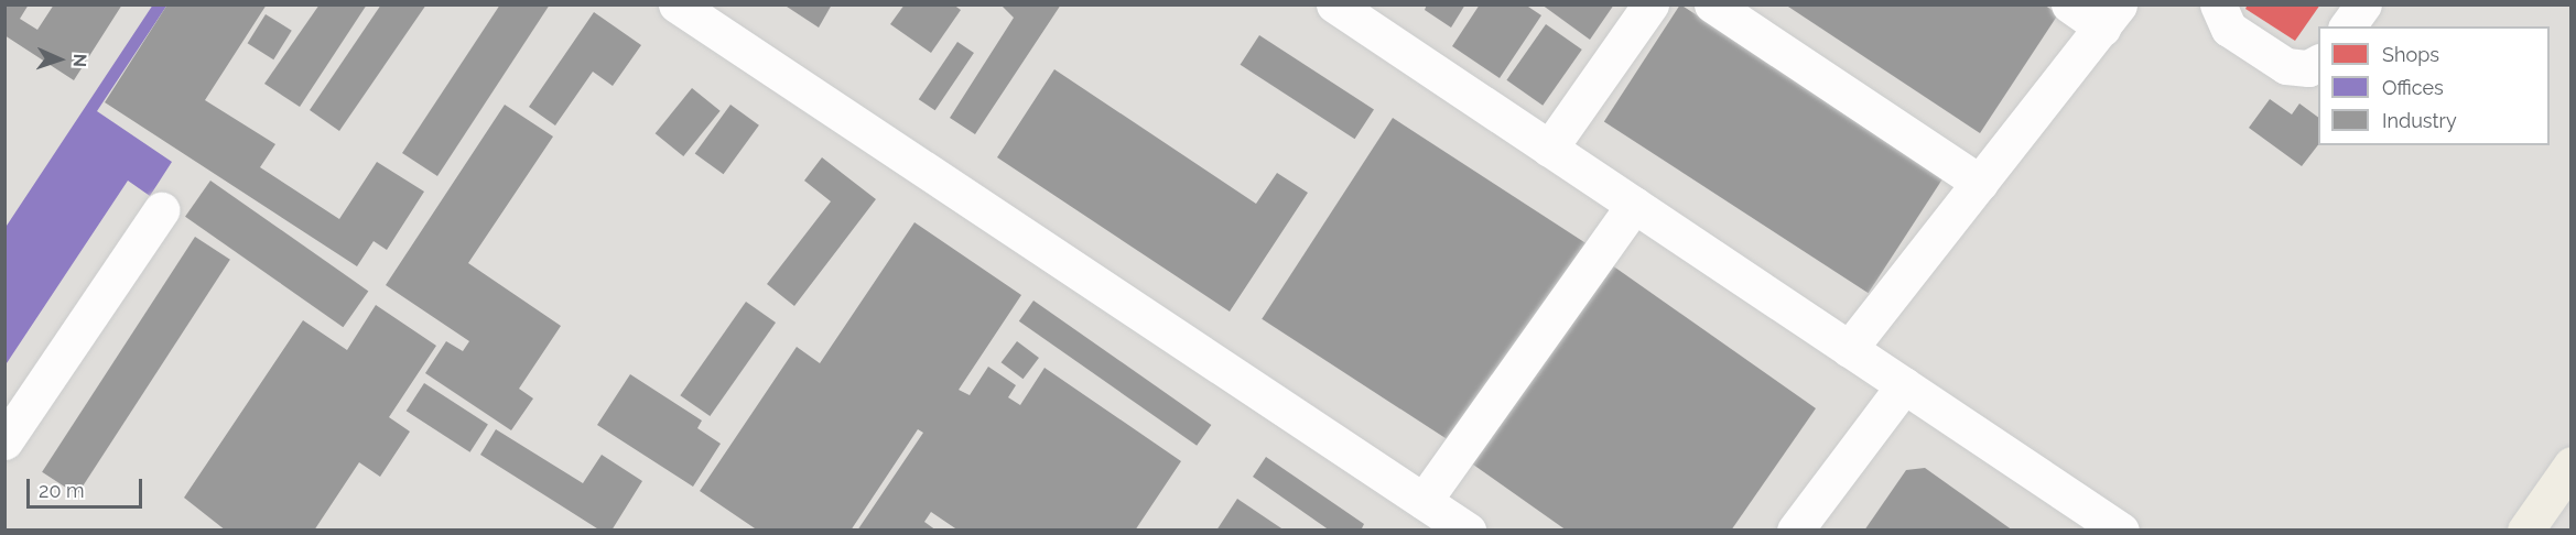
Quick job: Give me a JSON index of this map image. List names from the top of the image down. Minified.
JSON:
{"legend":["Shops","Offices","Industry"],"scale_bar":"20 m","north":"right"}
